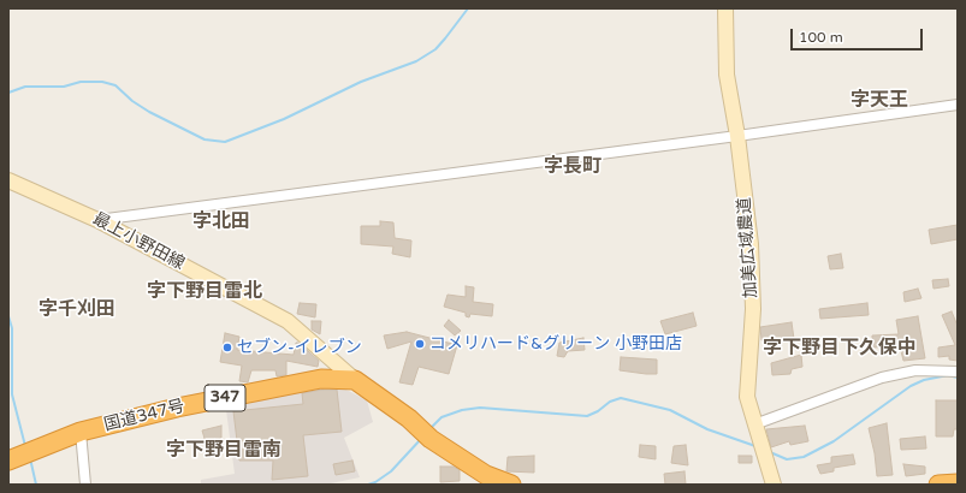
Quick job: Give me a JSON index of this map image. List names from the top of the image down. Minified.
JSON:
{"streets":{"highway":["347","国道347号"],"street":["最上小野田線","加美広域農道"]},"crossings":[["最上小野田線","国道347号"]],"districts":["字天王","字長町","字北田","字下野目雷北","字千刈田","字下野目下久保中","字下野目雷南"],"places":["コメリハード&グリーン 小野田店","セブン-イレブン"],"scale_bar":"100 m"}
